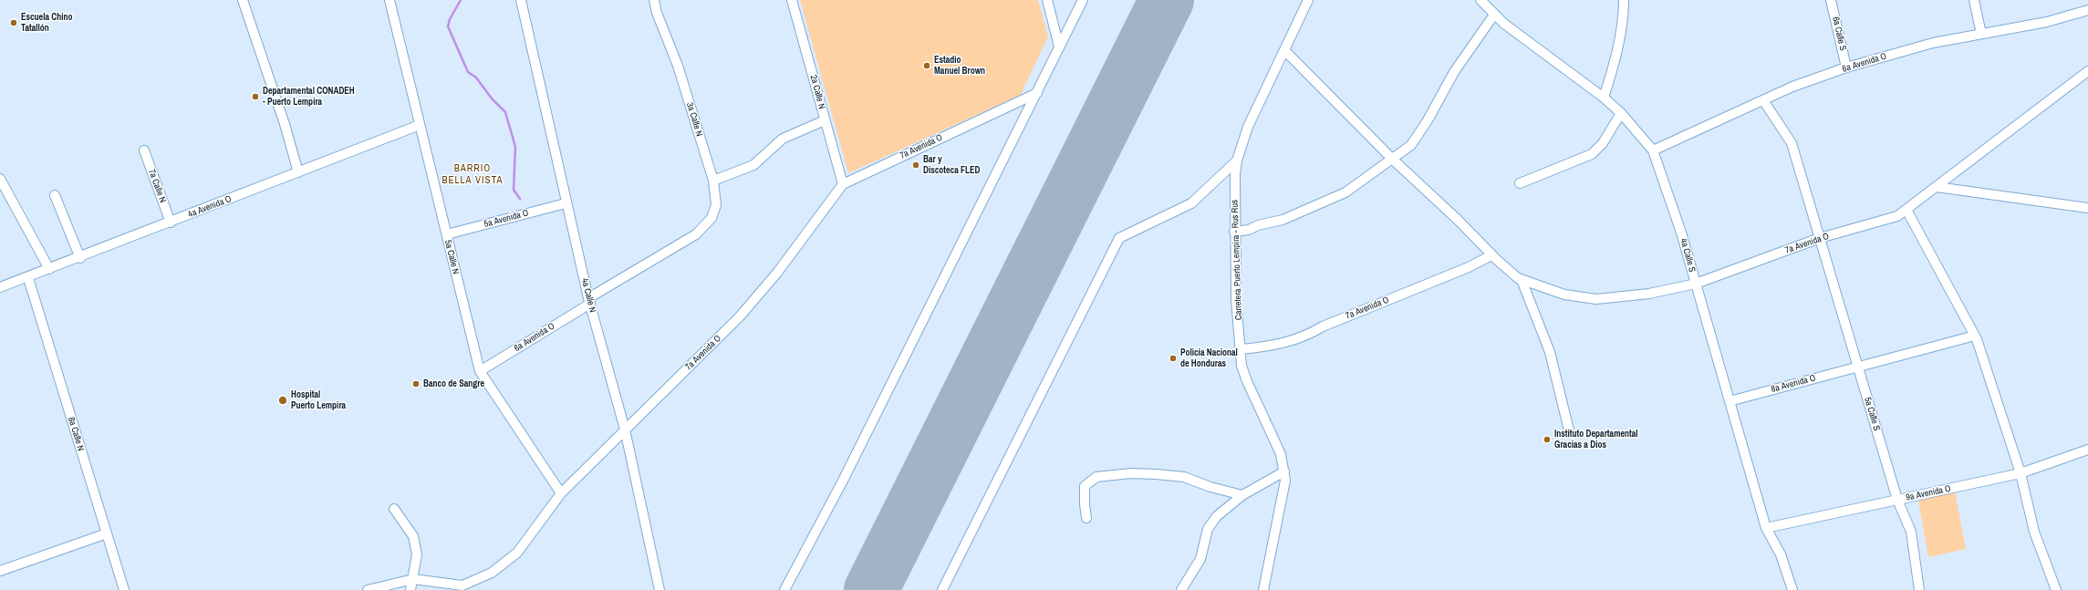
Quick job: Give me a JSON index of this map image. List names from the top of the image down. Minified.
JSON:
{"streets":{"street":["6a Calle S","6a Avenida O","2a Calle N","3a Calle N","7a Avenida O","7a Calle N","4a Avenida O","5a Avenida O","4a Calle S","5a Calle N","Carretera Puerto Lempira - Rus Rus","4a Calle N","8a Avenida O","5a Calle S","8a Calle N","9a Avenida O"]},"crossings":[["6a Calle S","6a Avenida O"],["6a Avenida O","3a Calle N"],["6a Avenida O","4a Calle S"],["6a Avenida O","5a Calle N"],["6a Avenida O","4a Calle N"],["6a Avenida O","5a Calle S"],["2a Calle N","7a Avenida O"],["7a Avenida O","4a Calle S"],["7a Avenida O","5a Calle N"],["7a Avenida O","Carretera Puerto Lempira - Rus Rus"],["7a Avenida O","4a Calle N"],["7a Avenida O","5a Calle S"],["7a Calle N","4a Avenida O"],["4a Avenida O","5a Calle N"],["4a Avenida O","8a Calle N"],["5a Avenida O","5a Calle N"],["5a Avenida O","4a Calle N"],["4a Calle S","8a Avenida O"],["4a Calle S","9a Avenida O"],["8a Avenida O","5a Calle S"],["5a Calle S","9a Avenida O"]],"districts":["BARRIO BELLA VISTA"],"places":["Escuela Chino Tatallón","Estadio Manuel Brown","Departamental CONADEH - Puerto Lempira","Bar y Discoteca FLED","Policía Nacional de Honduras","Banco de Sangre","Hospital Puerto Lempira","Instituto Departamental Gracias a Dios"]}
